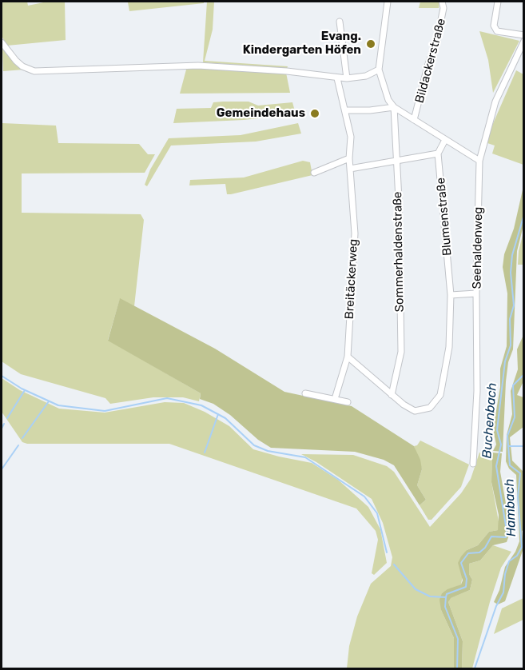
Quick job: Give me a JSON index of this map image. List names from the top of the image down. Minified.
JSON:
{"streets":{"street":["Bildackerstraße","Blumenstraße","Seehaldenweg","Sommerhaldenstraße","Breitäckerweg"]},"crossings":[["Blumenstraße","Sommerhaldenstraße"],["Blumenstraße","Breitäckerweg"]],"water":["Buchenbach","Hambach"],"places":["Evang. Kindergarten Höfen","Gemeindehaus"]}
